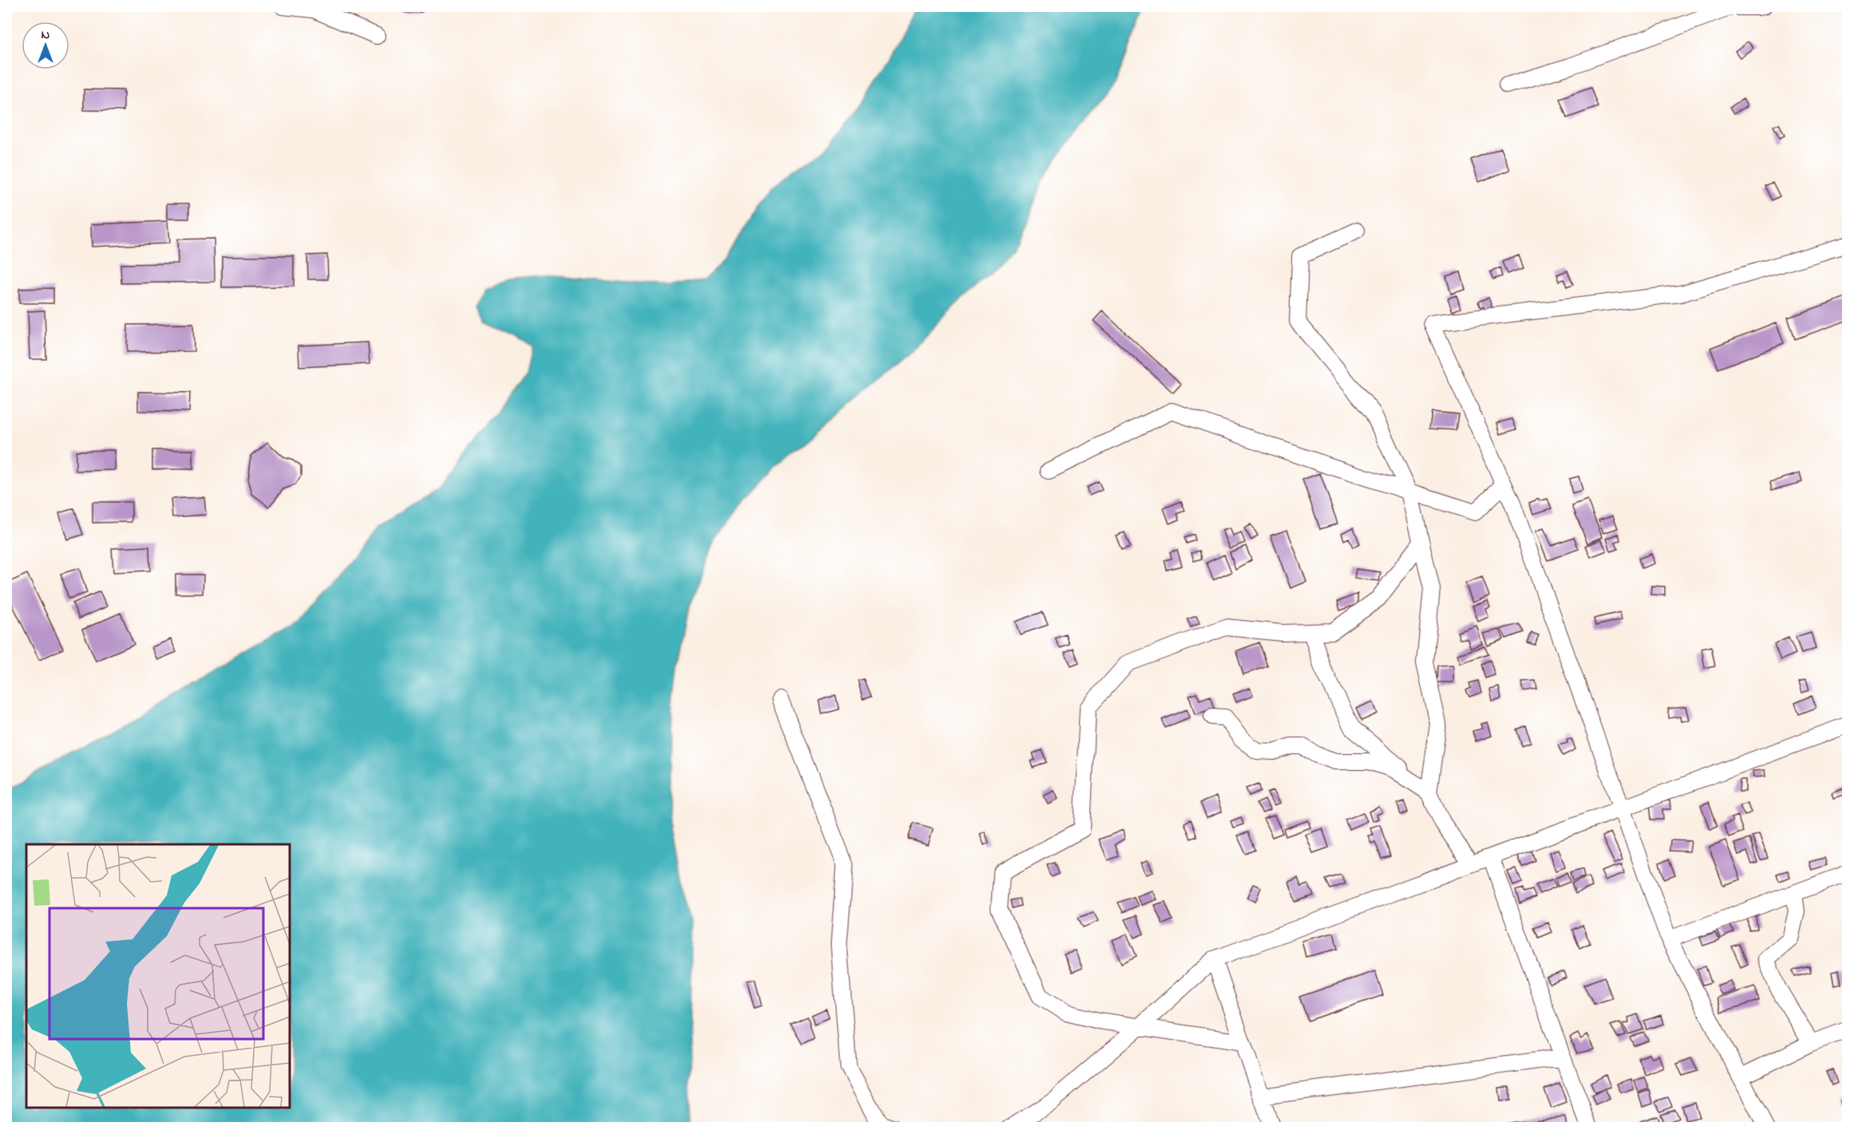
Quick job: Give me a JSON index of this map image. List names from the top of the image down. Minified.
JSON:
{"north":"top"}
